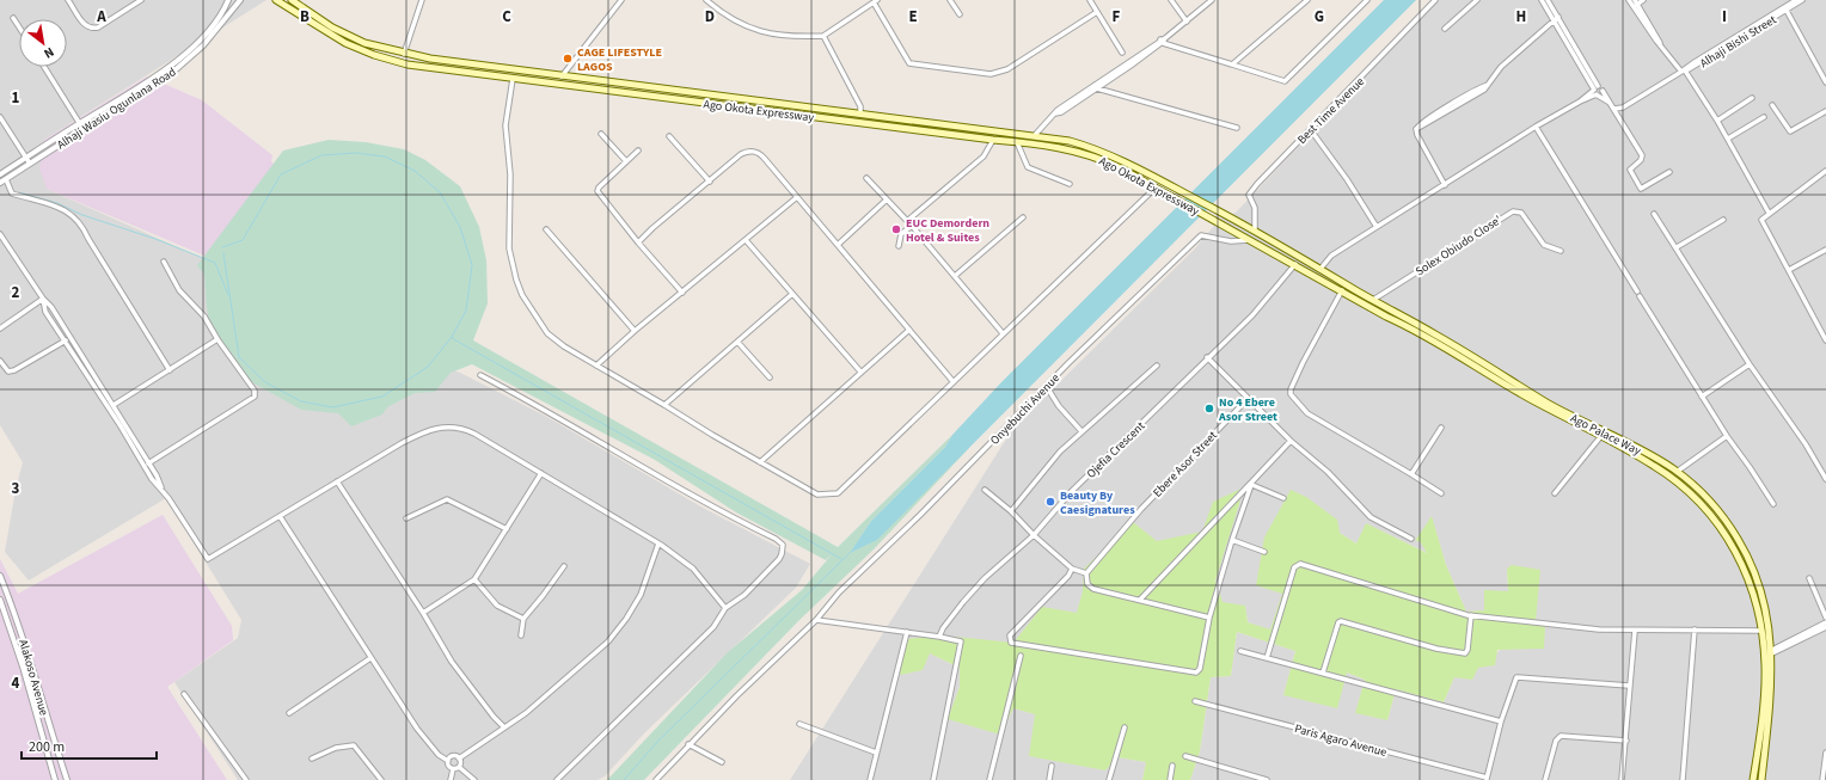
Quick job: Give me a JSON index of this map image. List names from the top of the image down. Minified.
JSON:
{"streets":{"main road":["Ago Okota Expressway","Ago Palace Way"],"street":["Alhaji Bishi Street","Alhaji Wasiu Ogunlana Road","Best Time Avenue","Solex Obiudo Close'","Onyebuchi Avenue","Ojefia Crescent","Ebere Asor Street","Alakoso Avenue","Paris Agaro Avenue"]},"crossings":[["Ago Okota Expressway","Ago Palace Way"],["Best Time Avenue","Ago Palace Way"],["Solex Obiudo Close'","Ago Palace Way"],["Onyebuchi Avenue","Ago Palace Way"],["Ago Palace Way","Ojefia Crescent"]],"places":["CAGE LIFESTYLE LAGOS","EUC Demordern Hotel & Suites","No 4 Ebere Asor Street","Beauty By Caesignatures"],"scale_bar":"200 m","north":"bottom right","grid":{"columns":["A","B","C","D","E","F","G","H","I"],"rows":["1","2","3","4"]}}
